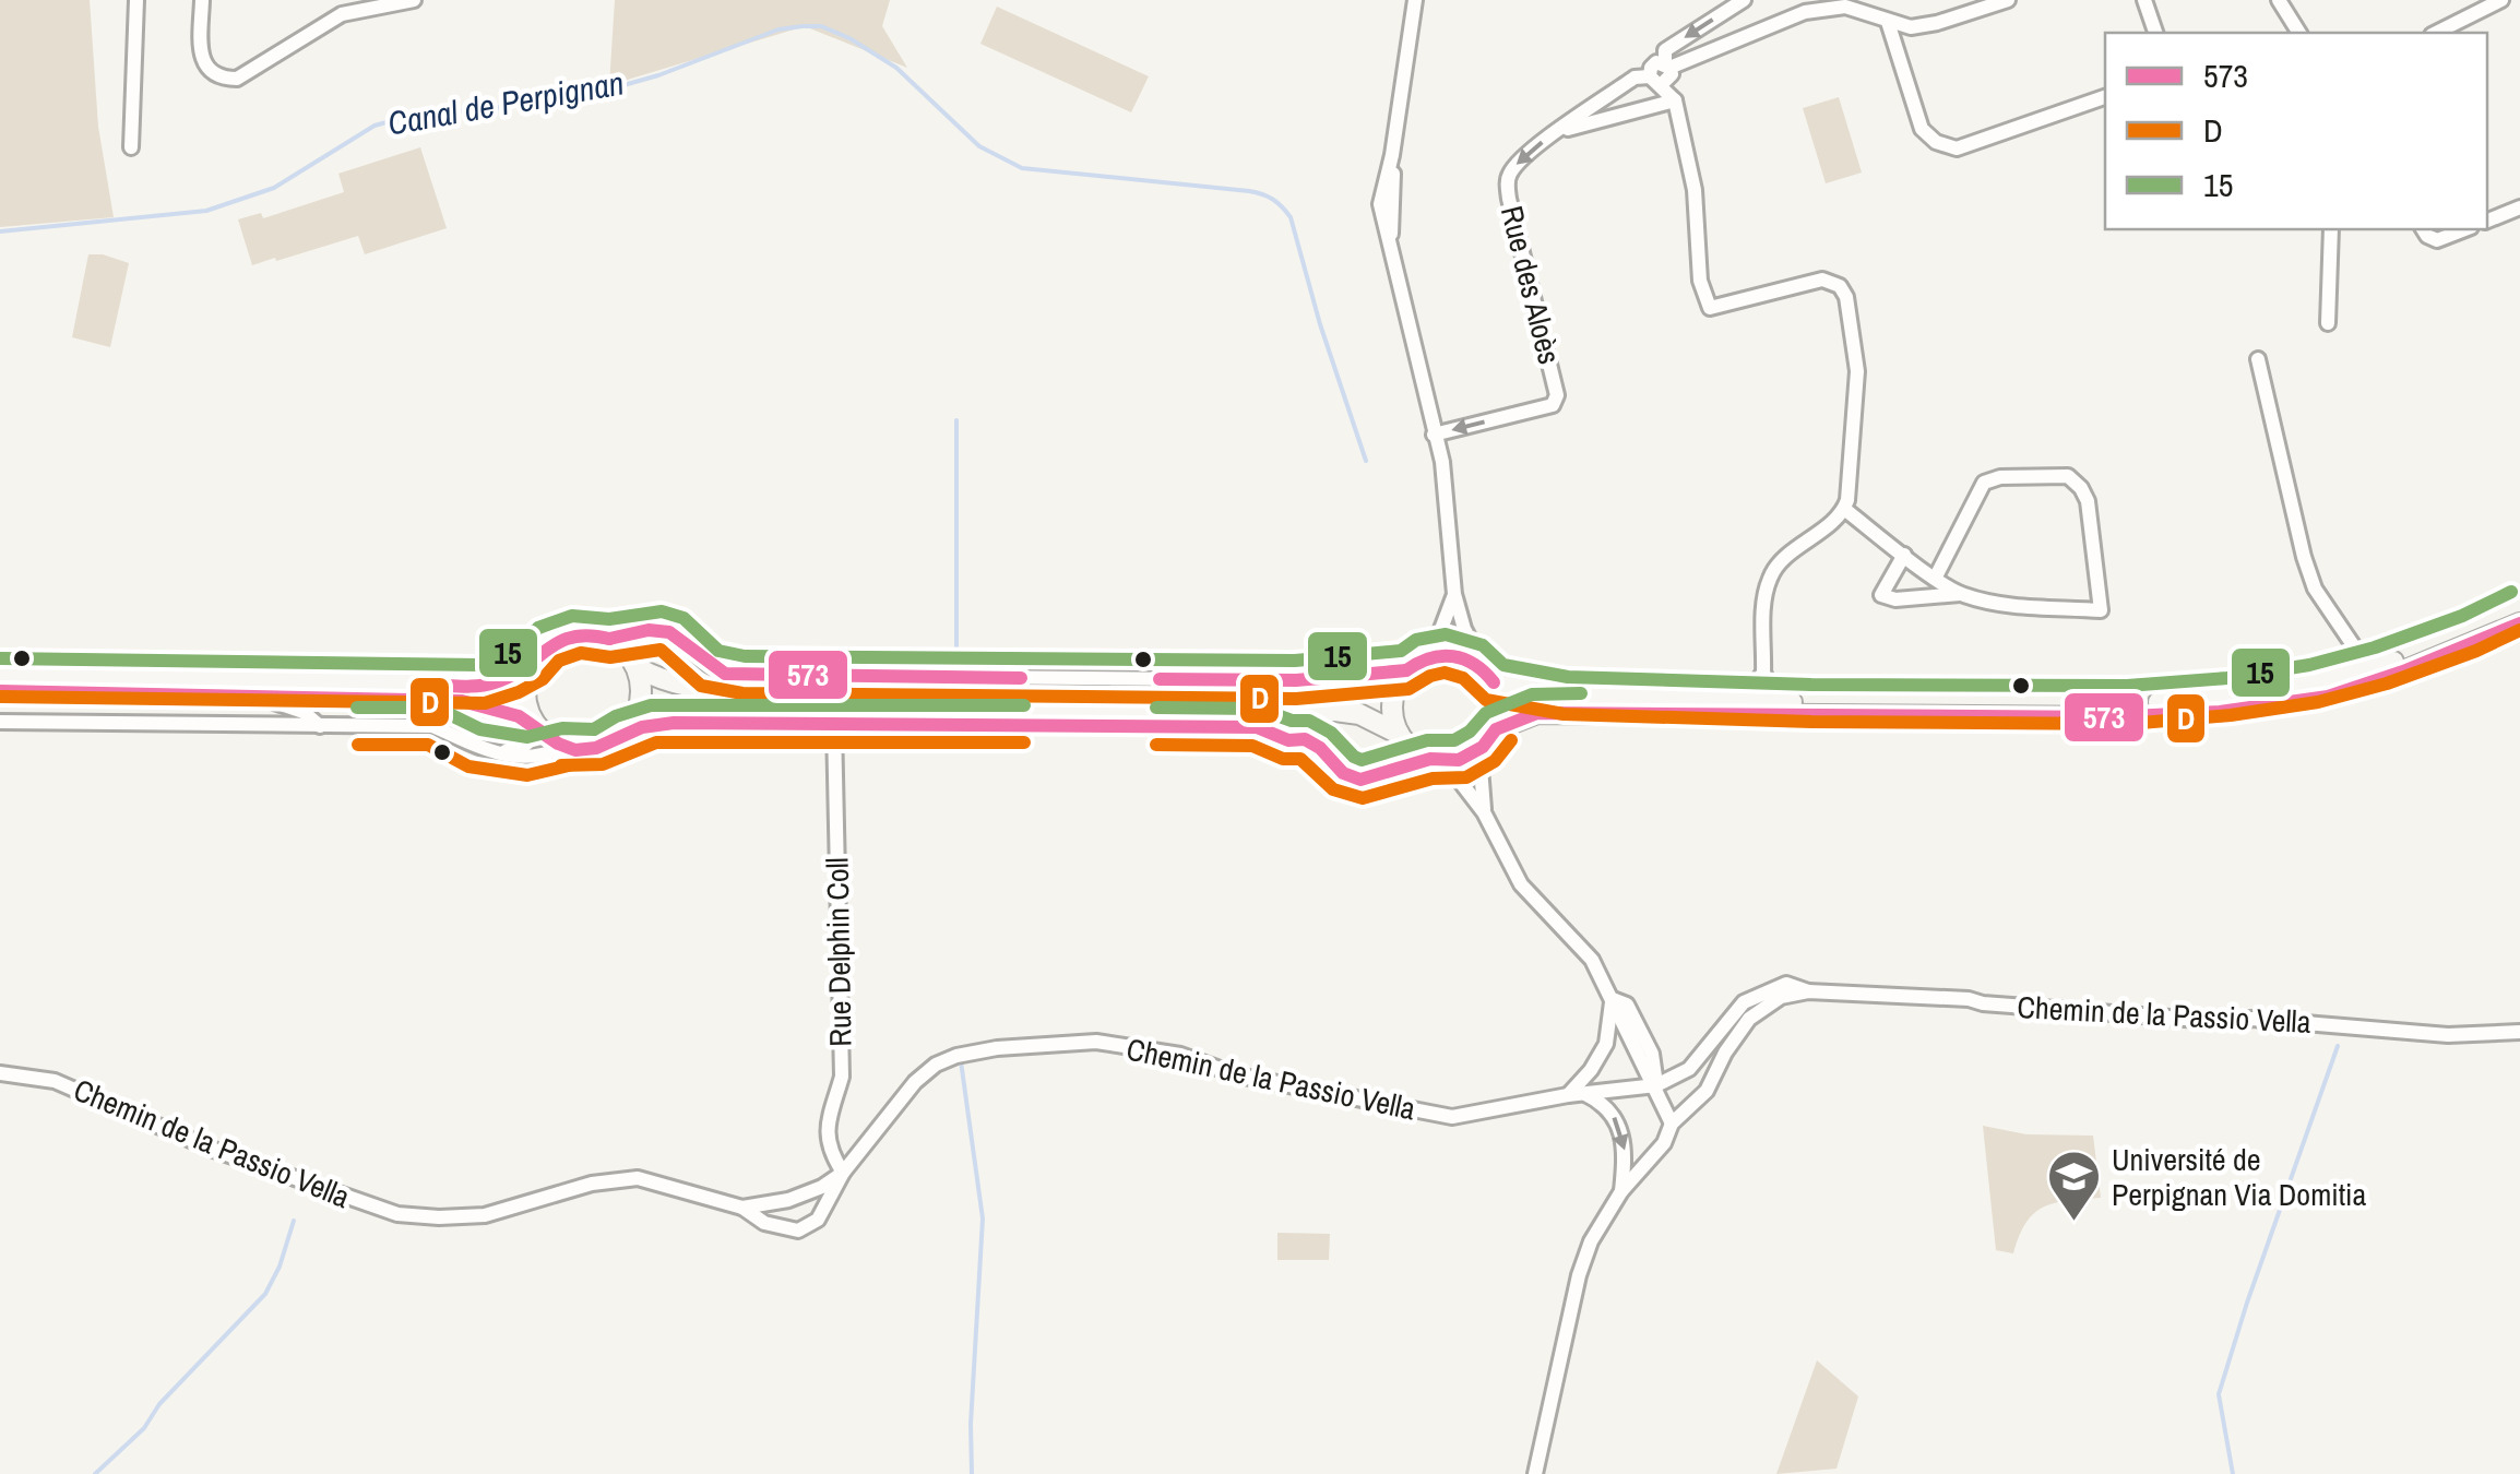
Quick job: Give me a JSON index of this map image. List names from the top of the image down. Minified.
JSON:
{"streets":{"street":["Rue des Aloès","Rue Delphin Coll","Chemin de la Passio Vella"]},"crossings":[["Rue Delphin Coll","Chemin de la Passio Vella"]],"water":["Canal de Perpignan"],"places":{"school or university":["Université de Perpignan Via Domitia"]},"lines":["transit line 15","transit line 573","transit line D"],"legend":["573","D","15"]}
